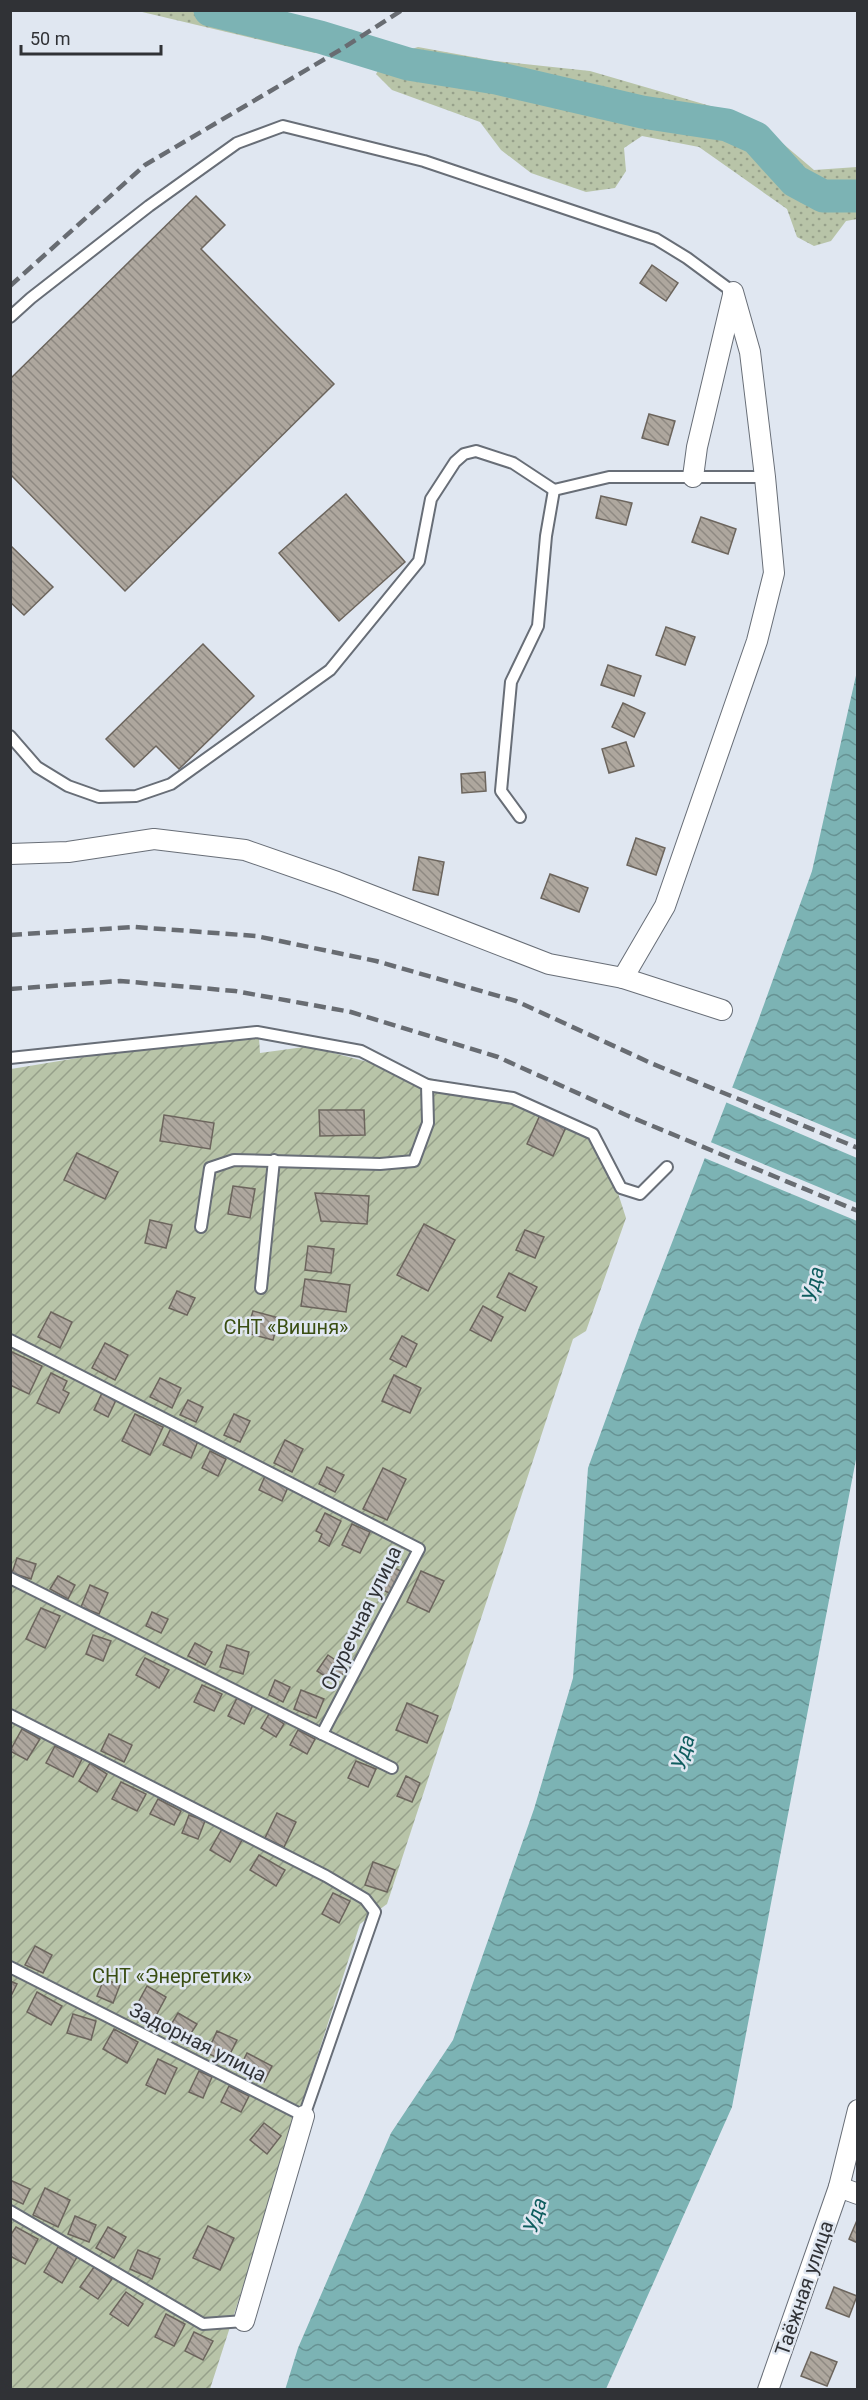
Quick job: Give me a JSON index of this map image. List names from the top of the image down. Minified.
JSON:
{"streets":{"street":["Таёжная улица"],"lane":["Огуречная улица","Задорная улица"]},"water":["Уда"],"parks":["СНТ «Вишня»","СНТ «Энергетик»"],"scale_bar":"50 m"}
